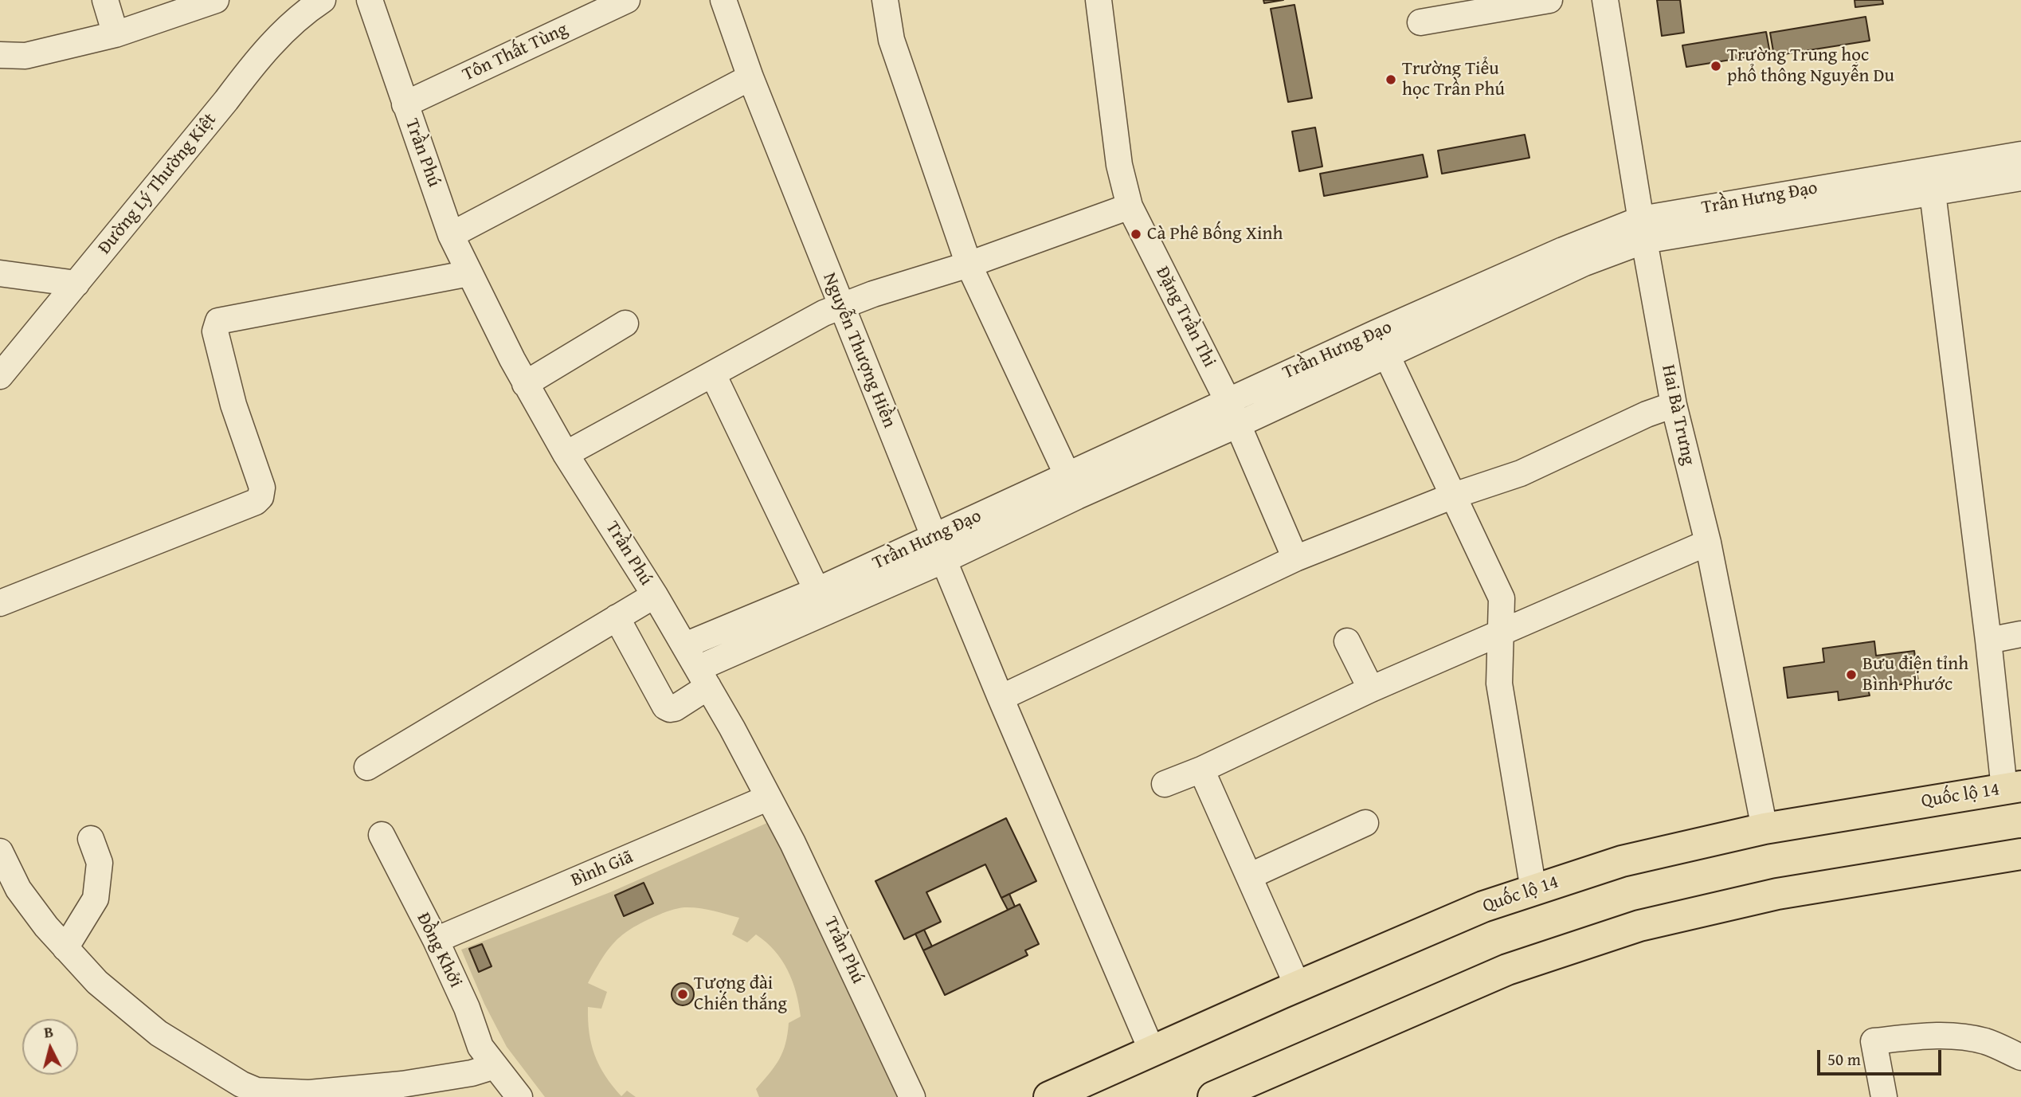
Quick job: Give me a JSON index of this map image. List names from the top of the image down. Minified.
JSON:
{"streets":{"highway":["Quốc lộ 14"],"street":["Tôn Thất Tùng","Trần Phú","Đường Lý Thường Kiệt","Trần Hưng Đạo","Đặng Trần Thi","Nguyễn Thượng Hiền","Hai Bà Trưng","Bình Giã","Đồng Khởi"]},"crossings":[["Tôn Thất Tùng","Trần Phú"],["Trần Phú","Trần Hưng Đạo"],["Trần Phú","Bình Giã"],["Trần Hưng Đạo","Đặng Trần Thi"],["Trần Hưng Đạo","Nguyễn Thượng Hiền"],["Nguyễn Thượng Hiền","Quốc lộ 14"],["Hai Bà Trưng","Quốc lộ 14"],["Bình Giã","Đồng Khởi"]],"places":["Trường Trung học phổ thông Nguyễn Du","Trường Tiểu học Trần Phú","Cà Phê Bống Xinh","Bưu điện tỉnh Bình Phước","Tượng đài Chiến thắng"],"scale_bar":"50 m","north":"top"}
